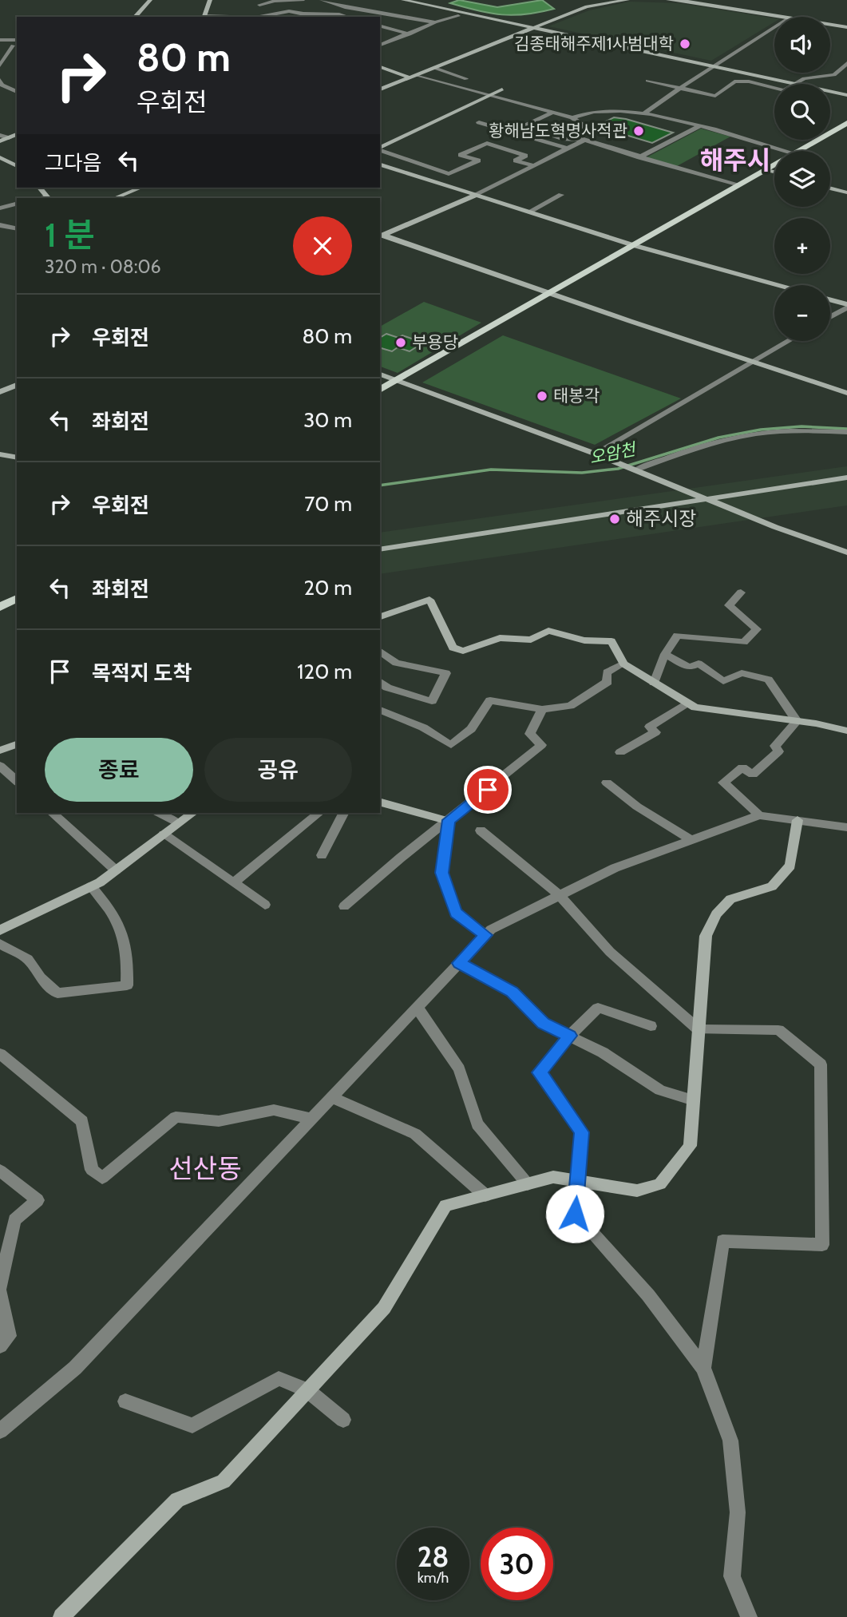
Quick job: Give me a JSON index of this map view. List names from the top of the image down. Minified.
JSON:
{"districts":["해주시","선산동"],"water":["오암천"],"places":["김종태해주제1사범대학","황해남도혁명사적관","부용당","태봉각","해주시장"],"page":{"map_buttons":["+","−"],"turn":["80 m","우회전"],"then":"그다음","heading":["1 분","320 m · 08:06"],"list":[{"name":"우회전","value":"80 m"},{"name":"좌회전","value":"30 m"},{"name":"우회전","value":"70 m"},{"name":"좌회전","value":"20 m"},{"name":"목적지 도착","value":"120 m"}],"buttons":["종료","공유"],"speed":"28 km/h","limit":"30"}}
